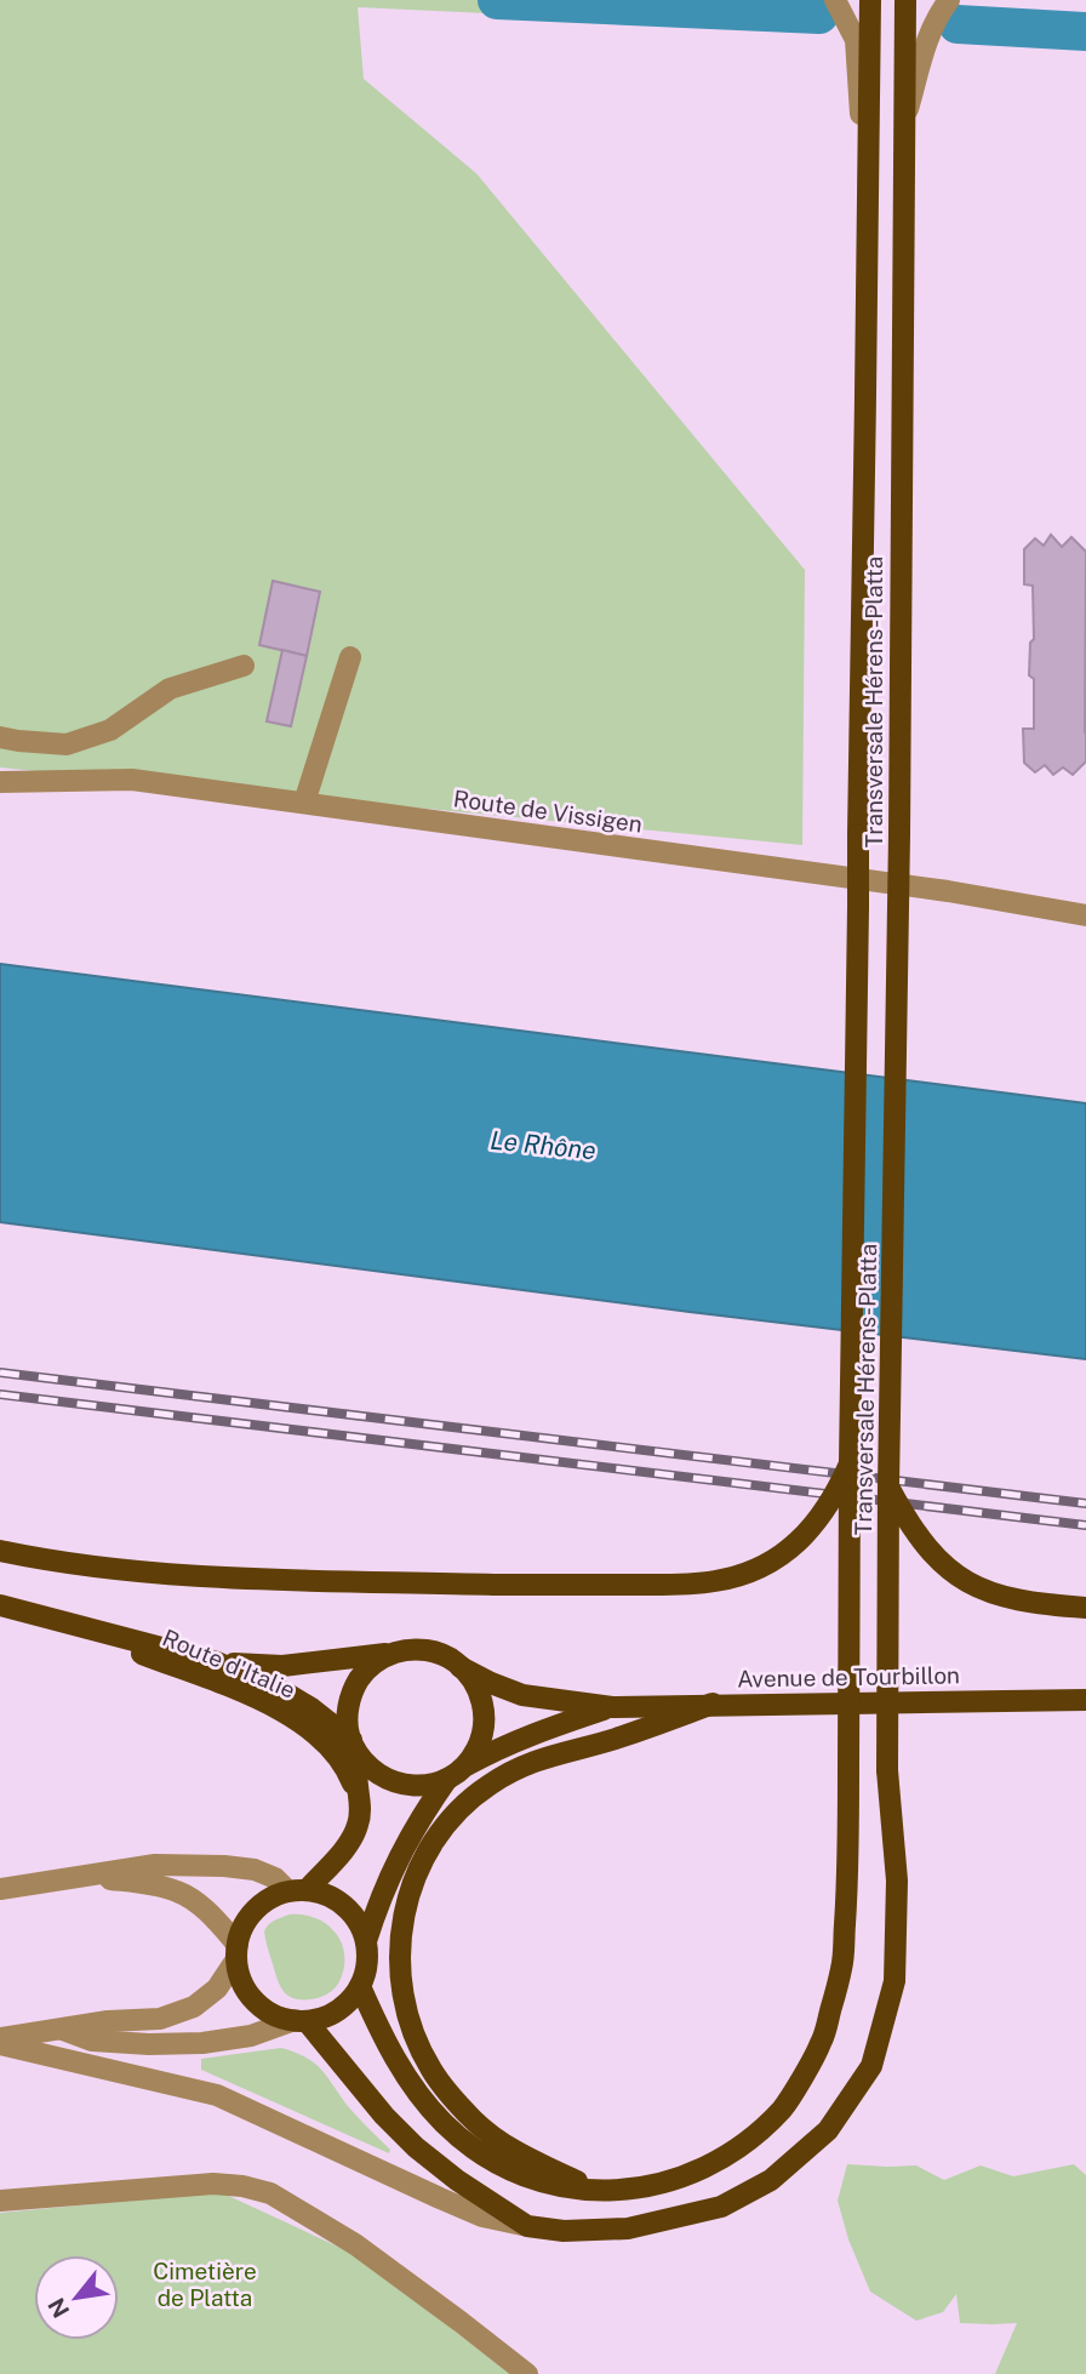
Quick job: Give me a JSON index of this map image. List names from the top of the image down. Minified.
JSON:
{"streets":{"main road":["Transversale Hérens-Platta","Route d'Italie","Avenue de Tourbillon"],"street":["Route de Vissigen"]},"crossings":[["Route d'Italie","Avenue de Tourbillon"]],"water":["Le Rhône"],"parks":["Cimetière de Platta"],"north":"bottom left"}
